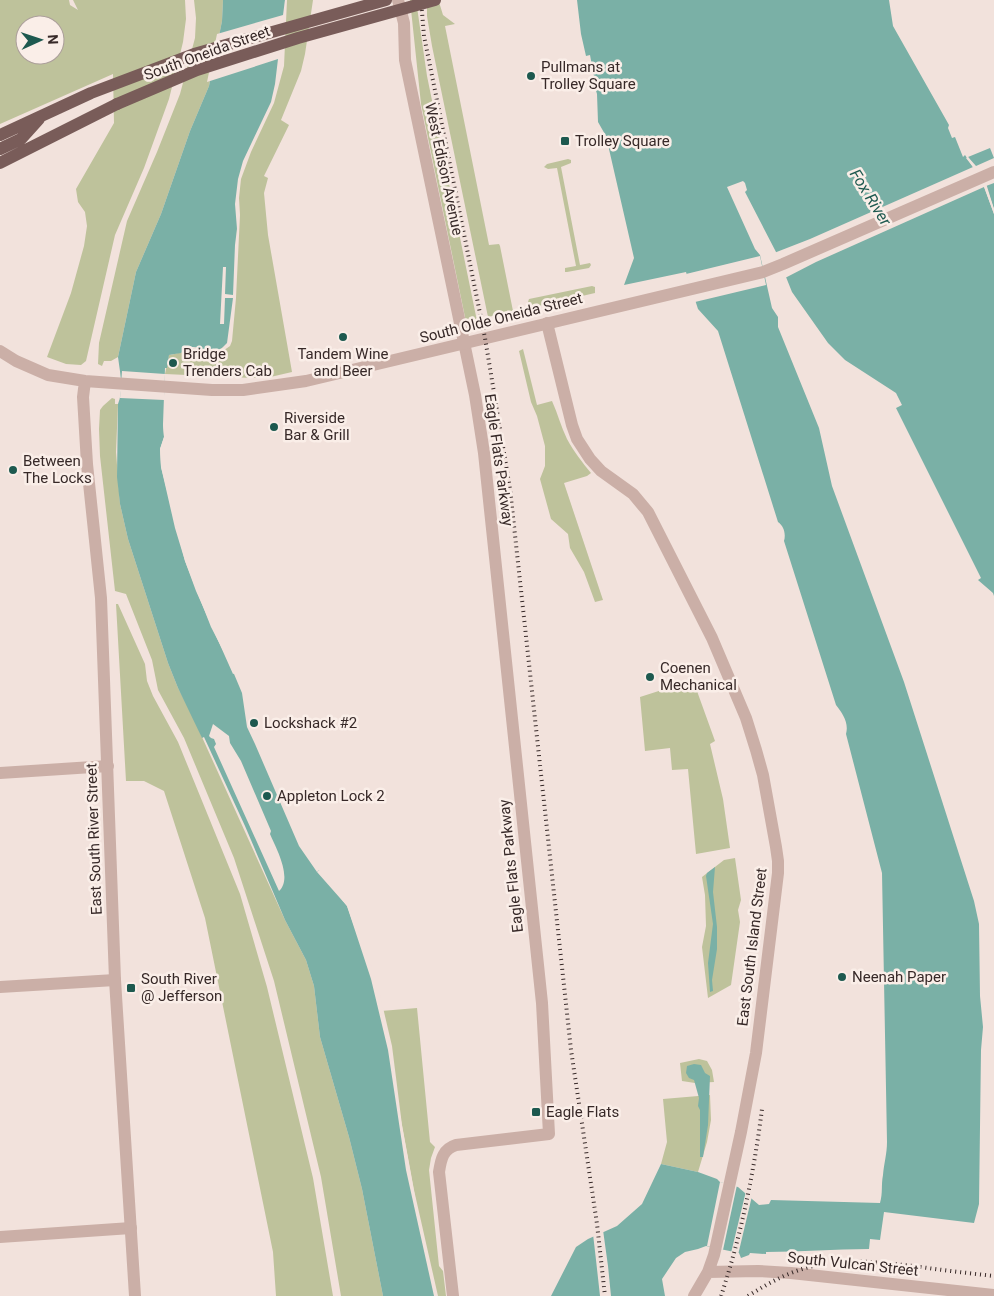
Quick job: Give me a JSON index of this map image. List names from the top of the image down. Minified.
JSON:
{"streets":{"main road":["South Oneida Street"],"street":["West Edison Avenue","South Olde Oneida Street","Eagle Flats Parkway","East South River Street","East South Island Street","South Vulcan Street"]},"crossings":[["West Edison Avenue","South Olde Oneida Street"],["West Edison Avenue","Eagle Flats Parkway"],["South Olde Oneida Street","Eagle Flats Parkway"],["South Olde Oneida Street","East South River Street"],["South Olde Oneida Street","East South Island Street"],["East South Island Street","South Vulcan Street"]],"water":["Fox River"],"places":{"other":["Pullmans at Trolley Square","Tandem Wine and Beer","Bridge Trenders Cab","Riverside Bar & Grill","Between The Locks","Coenen Mechanical","Lockshack #2","Appleton Lock 2","Neenah Paper"],"transit":["Trolley Square","South River @ Jefferson","Eagle Flats"]},"north":"right"}
